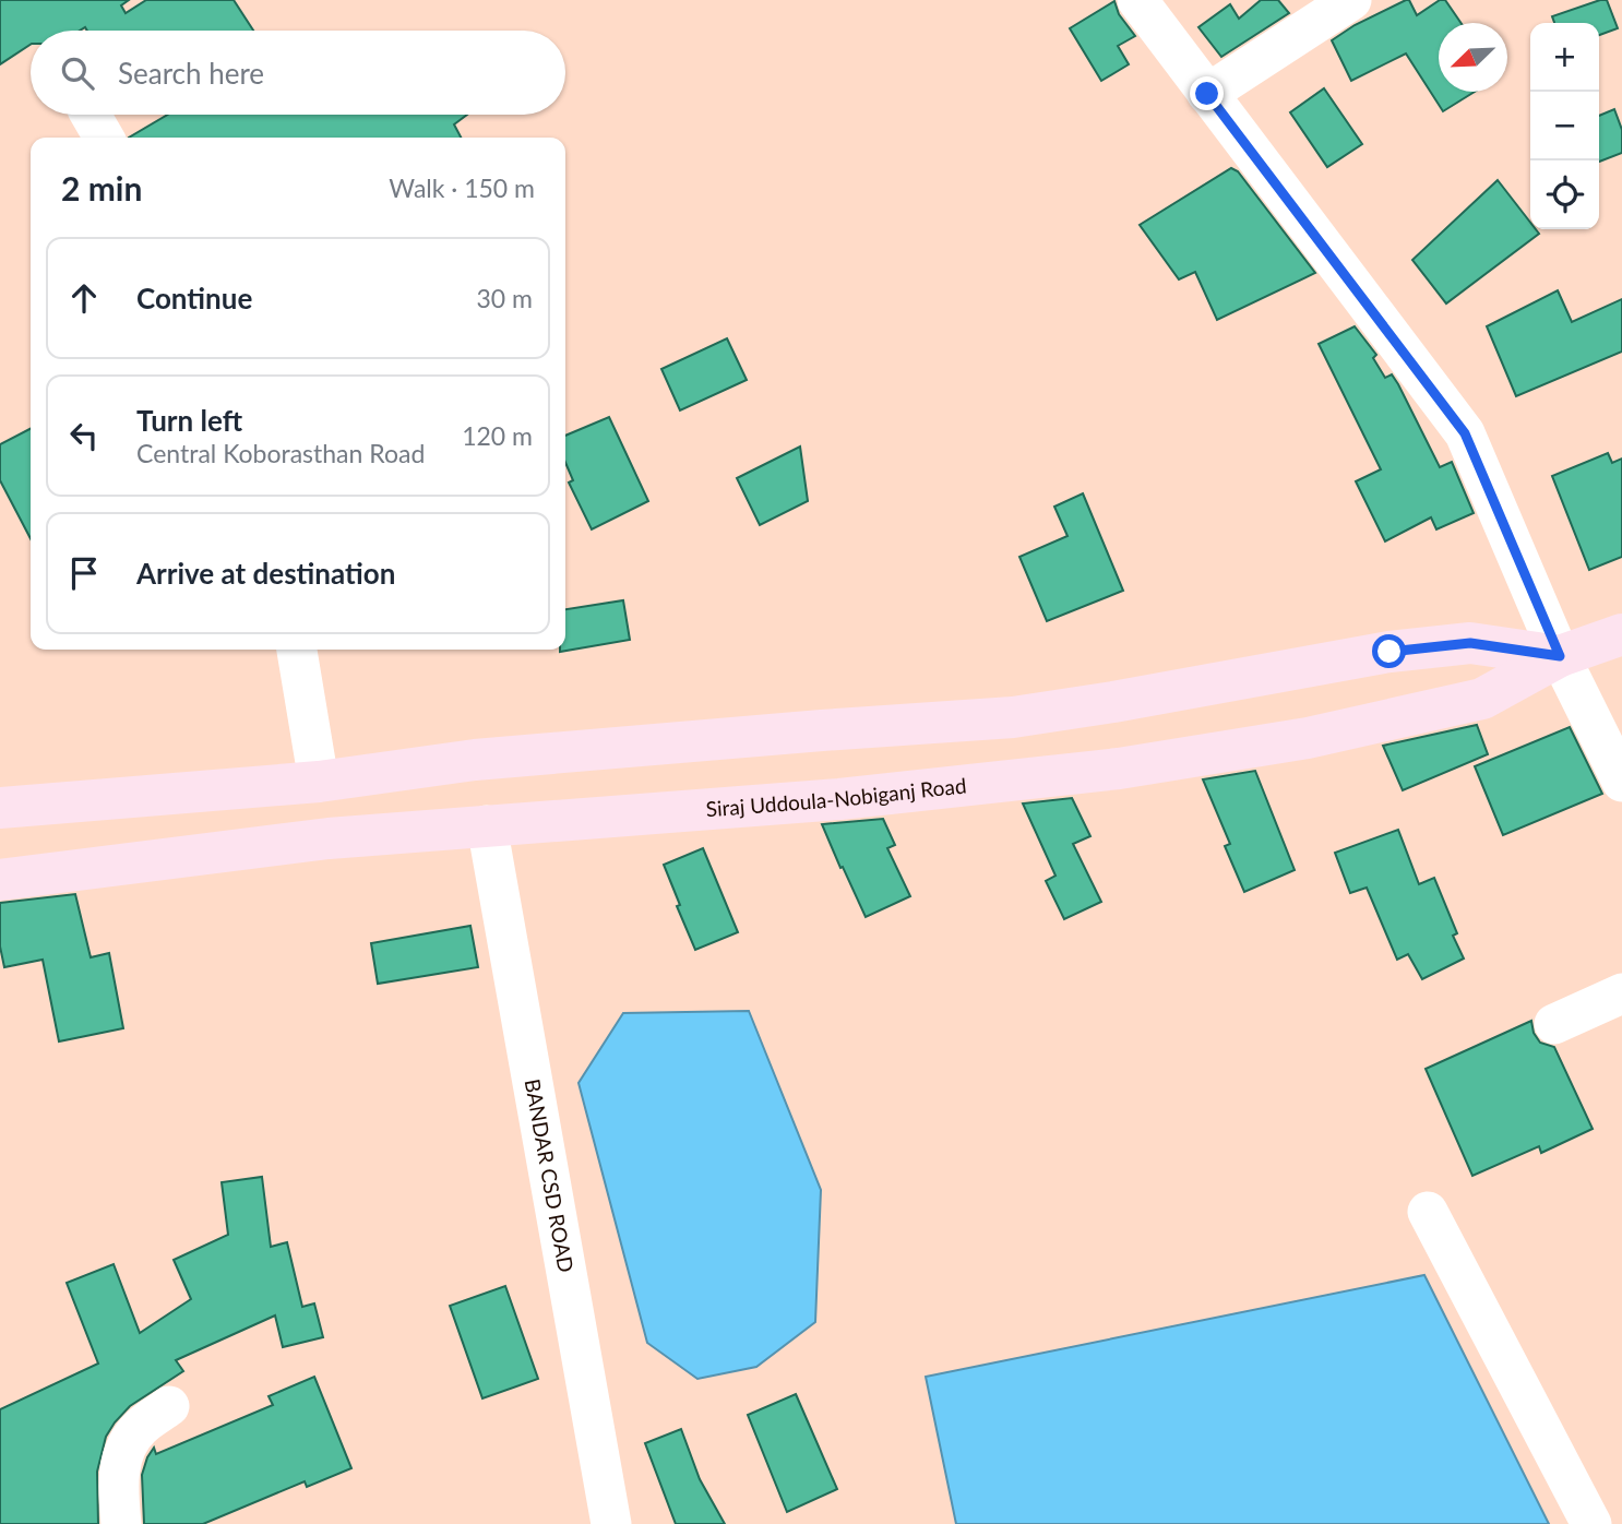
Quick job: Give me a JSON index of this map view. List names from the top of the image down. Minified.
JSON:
{"streets":{"main road":["Siraj Uddoula-Nobiganj Road"],"street":["BANDAR CSD ROAD"]},"crossings":[["Siraj Uddoula-Nobiganj Road","BANDAR CSD ROAD"]],"north":"bottom left","page":{"map_buttons":["+","−"],"search":"Search here","heading":["2 min","Walk · 150 m"],"list":[["Continue","30 m"],["Turn left","Central Koborasthan Road","120 m"],"Arrive at destination"]}}
